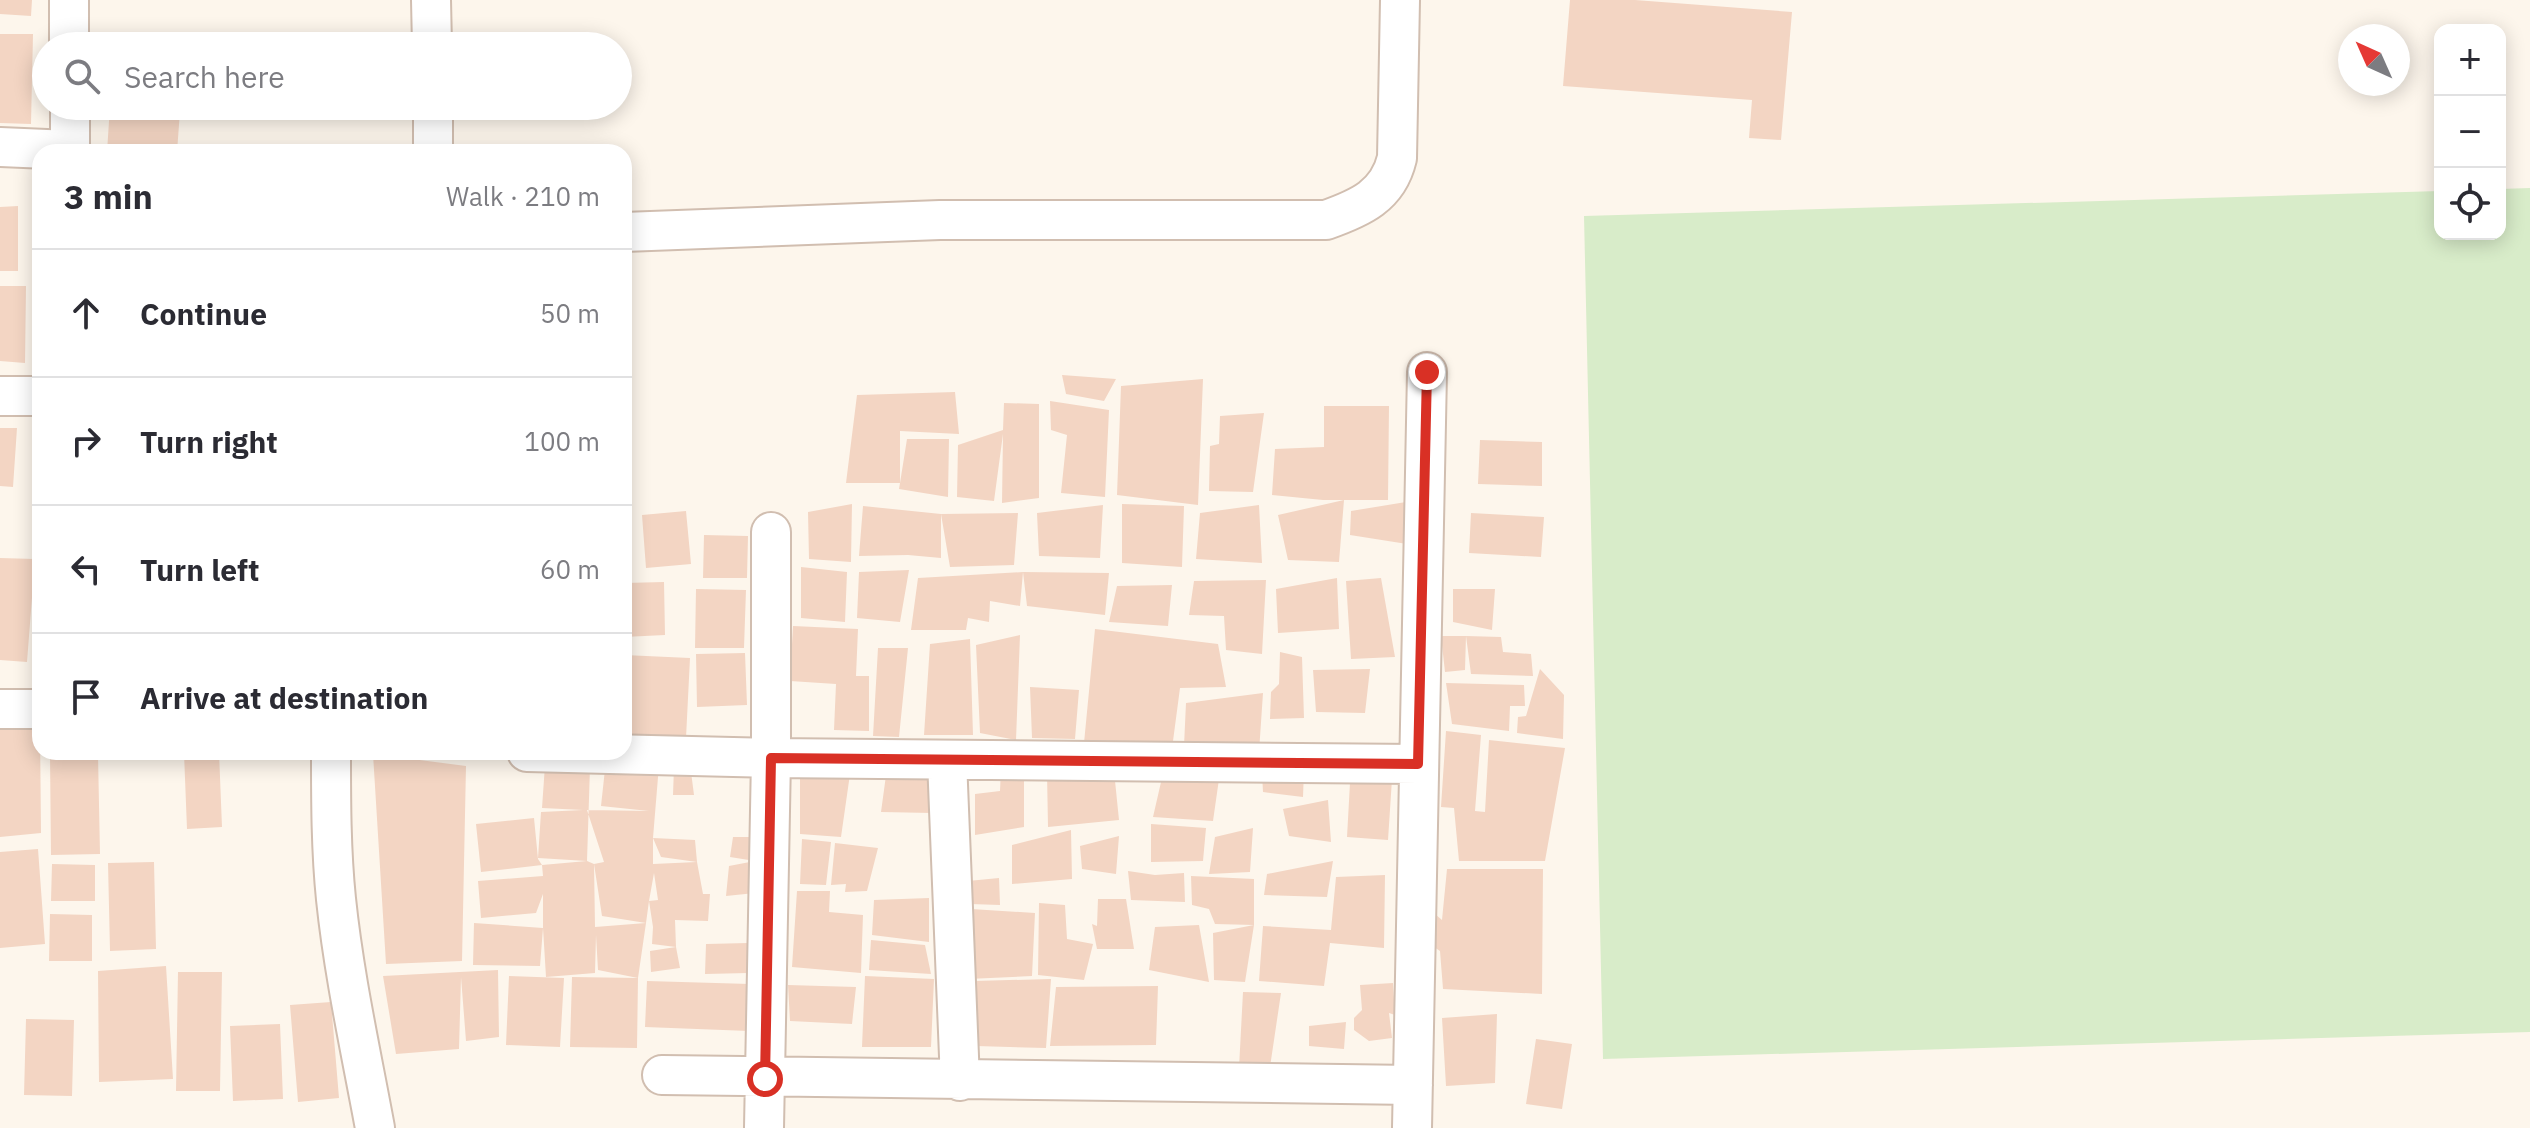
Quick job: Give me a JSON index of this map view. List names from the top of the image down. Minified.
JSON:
{"north":"top left","page":{"map_buttons":["+","−"],"search":"Search here","heading":["3 min","Walk · 210 m"],"list":[["Continue","50 m"],["Turn right","100 m"],["Turn left","60 m"],"Arrive at destination"]}}
